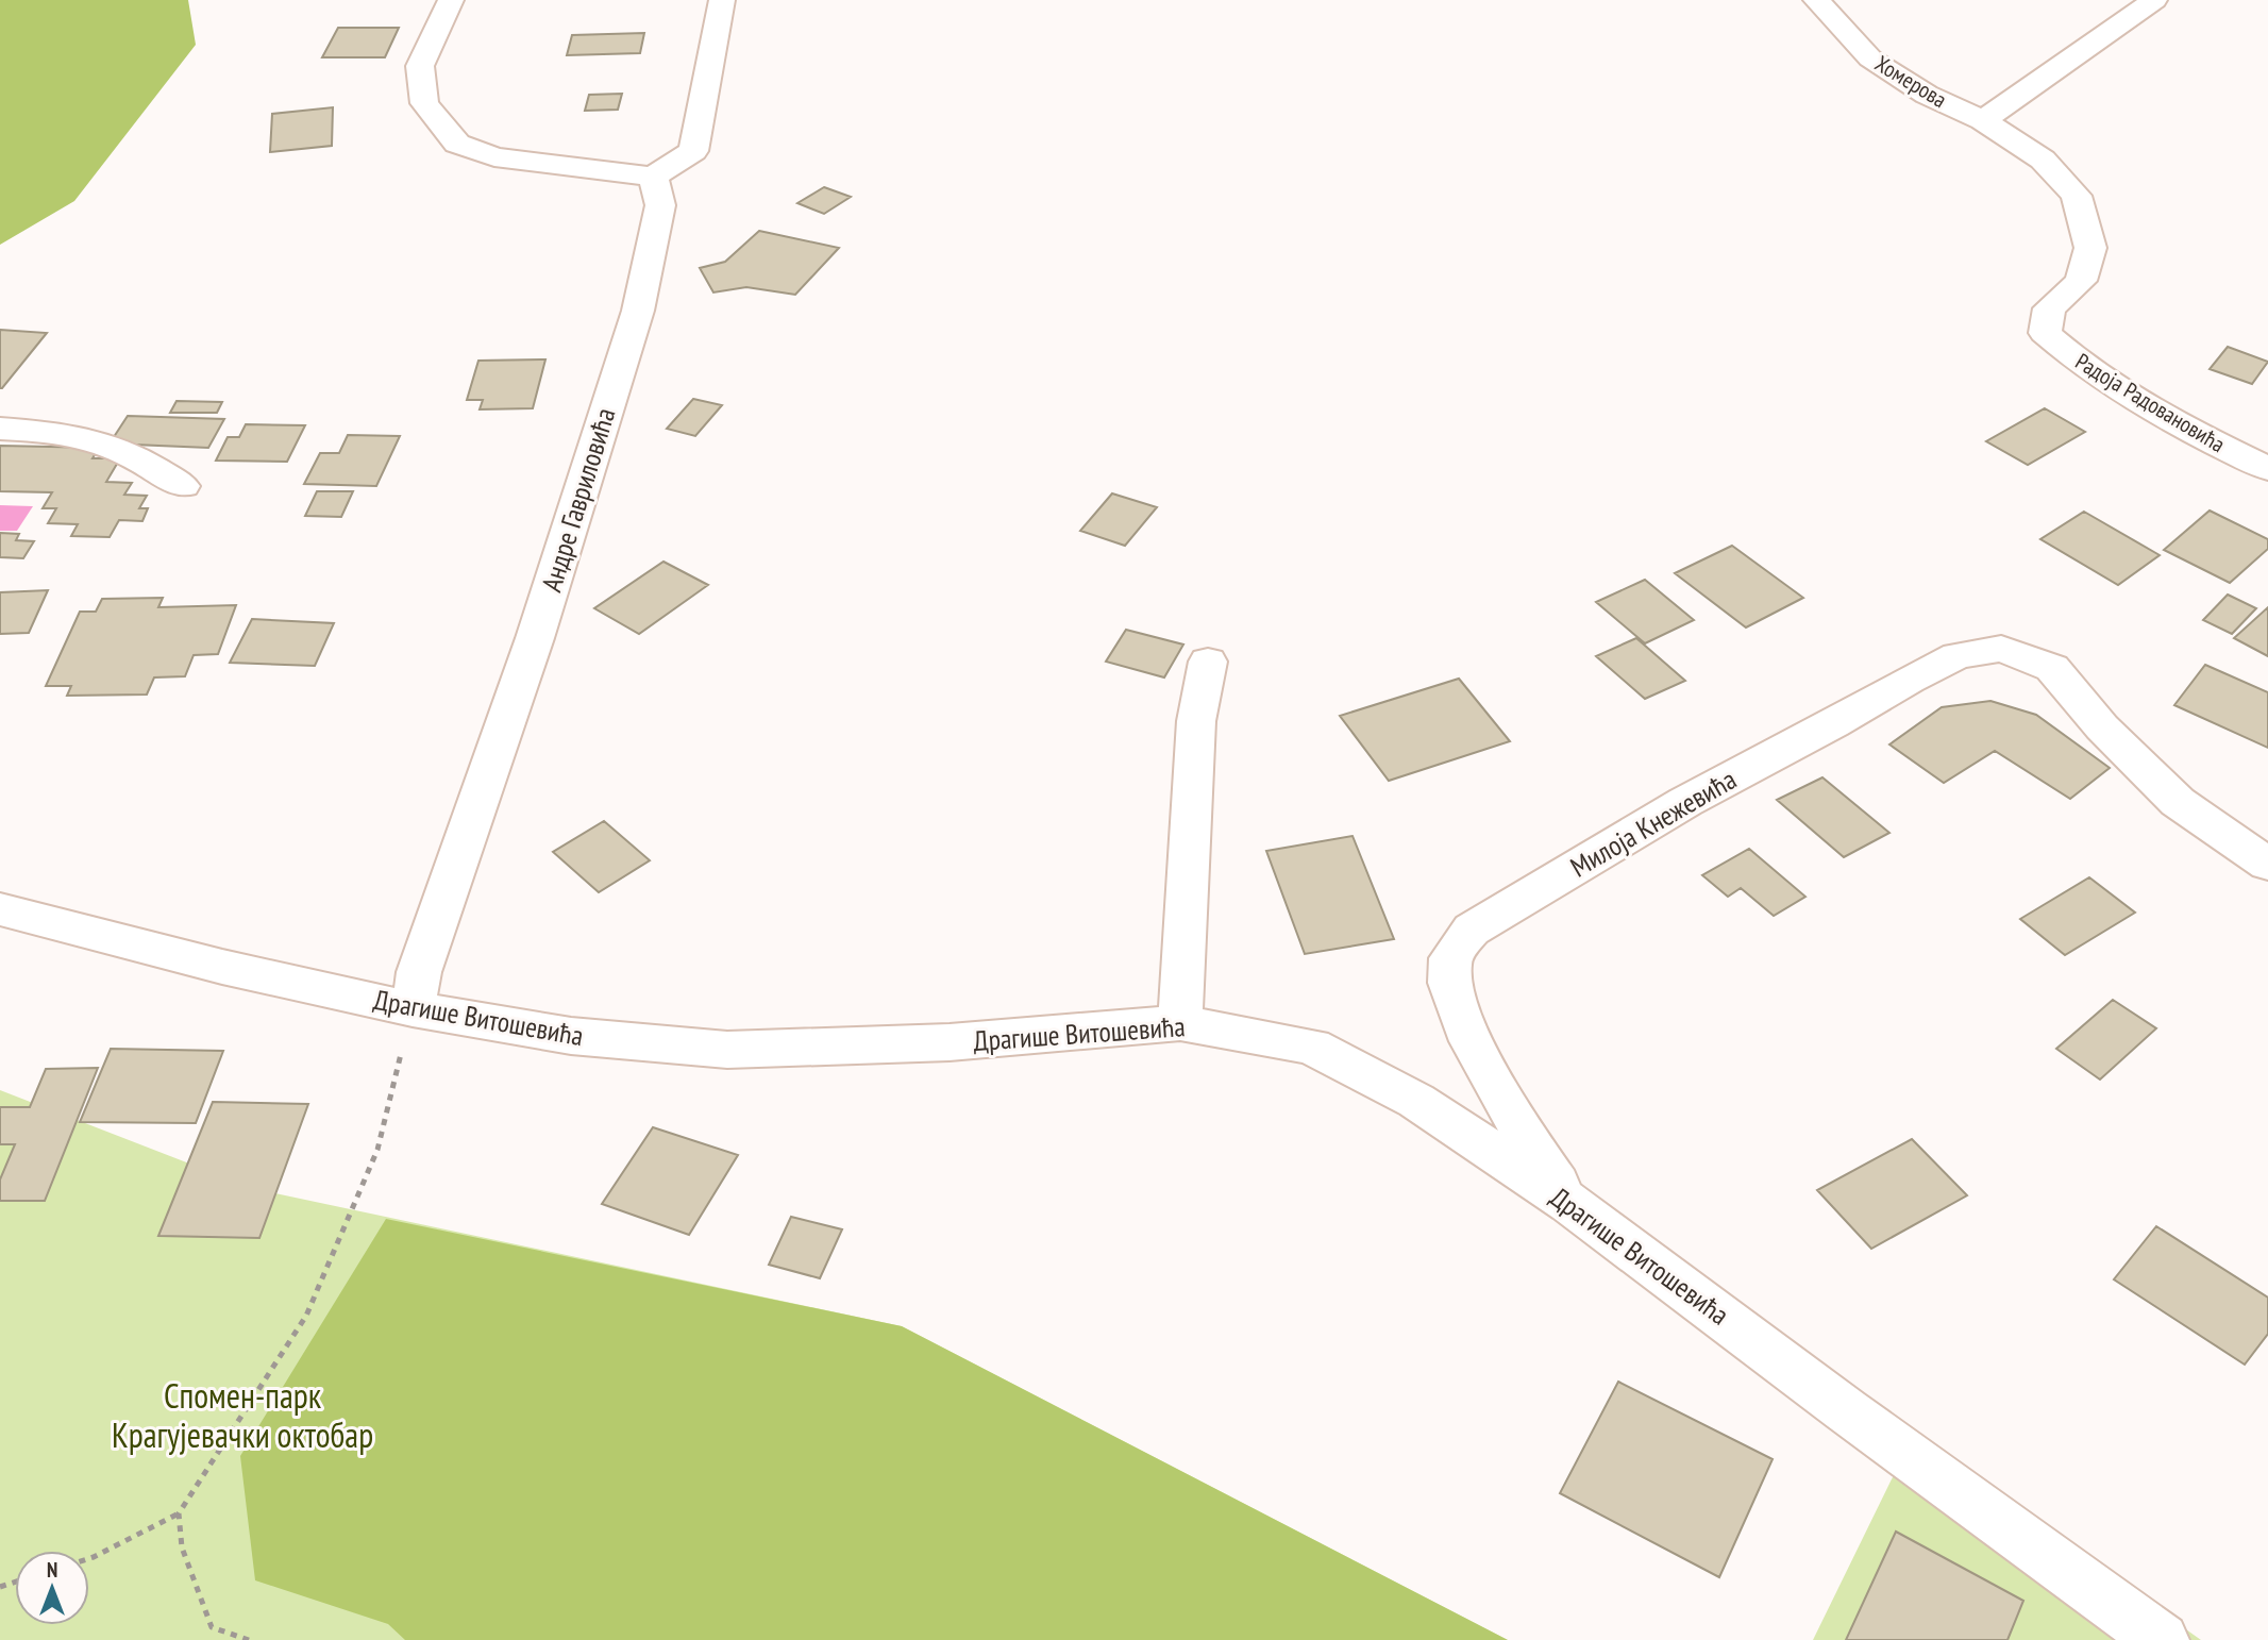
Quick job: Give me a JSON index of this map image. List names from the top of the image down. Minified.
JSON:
{"streets":{"street":["Хомерова","Радоја Радовановића","Андре Гавриловића","Милоја Кнежевића","Драгише Витошевића"]},"crossings":[["Хомерова","Радоја Радовановића"],["Андре Гавриловића","Драгише Витошевића"],["Милоја Кнежевића","Драгише Витошевића"]],"parks":["Спомен-парк Крагујевачки октобар"],"north":"top"}
